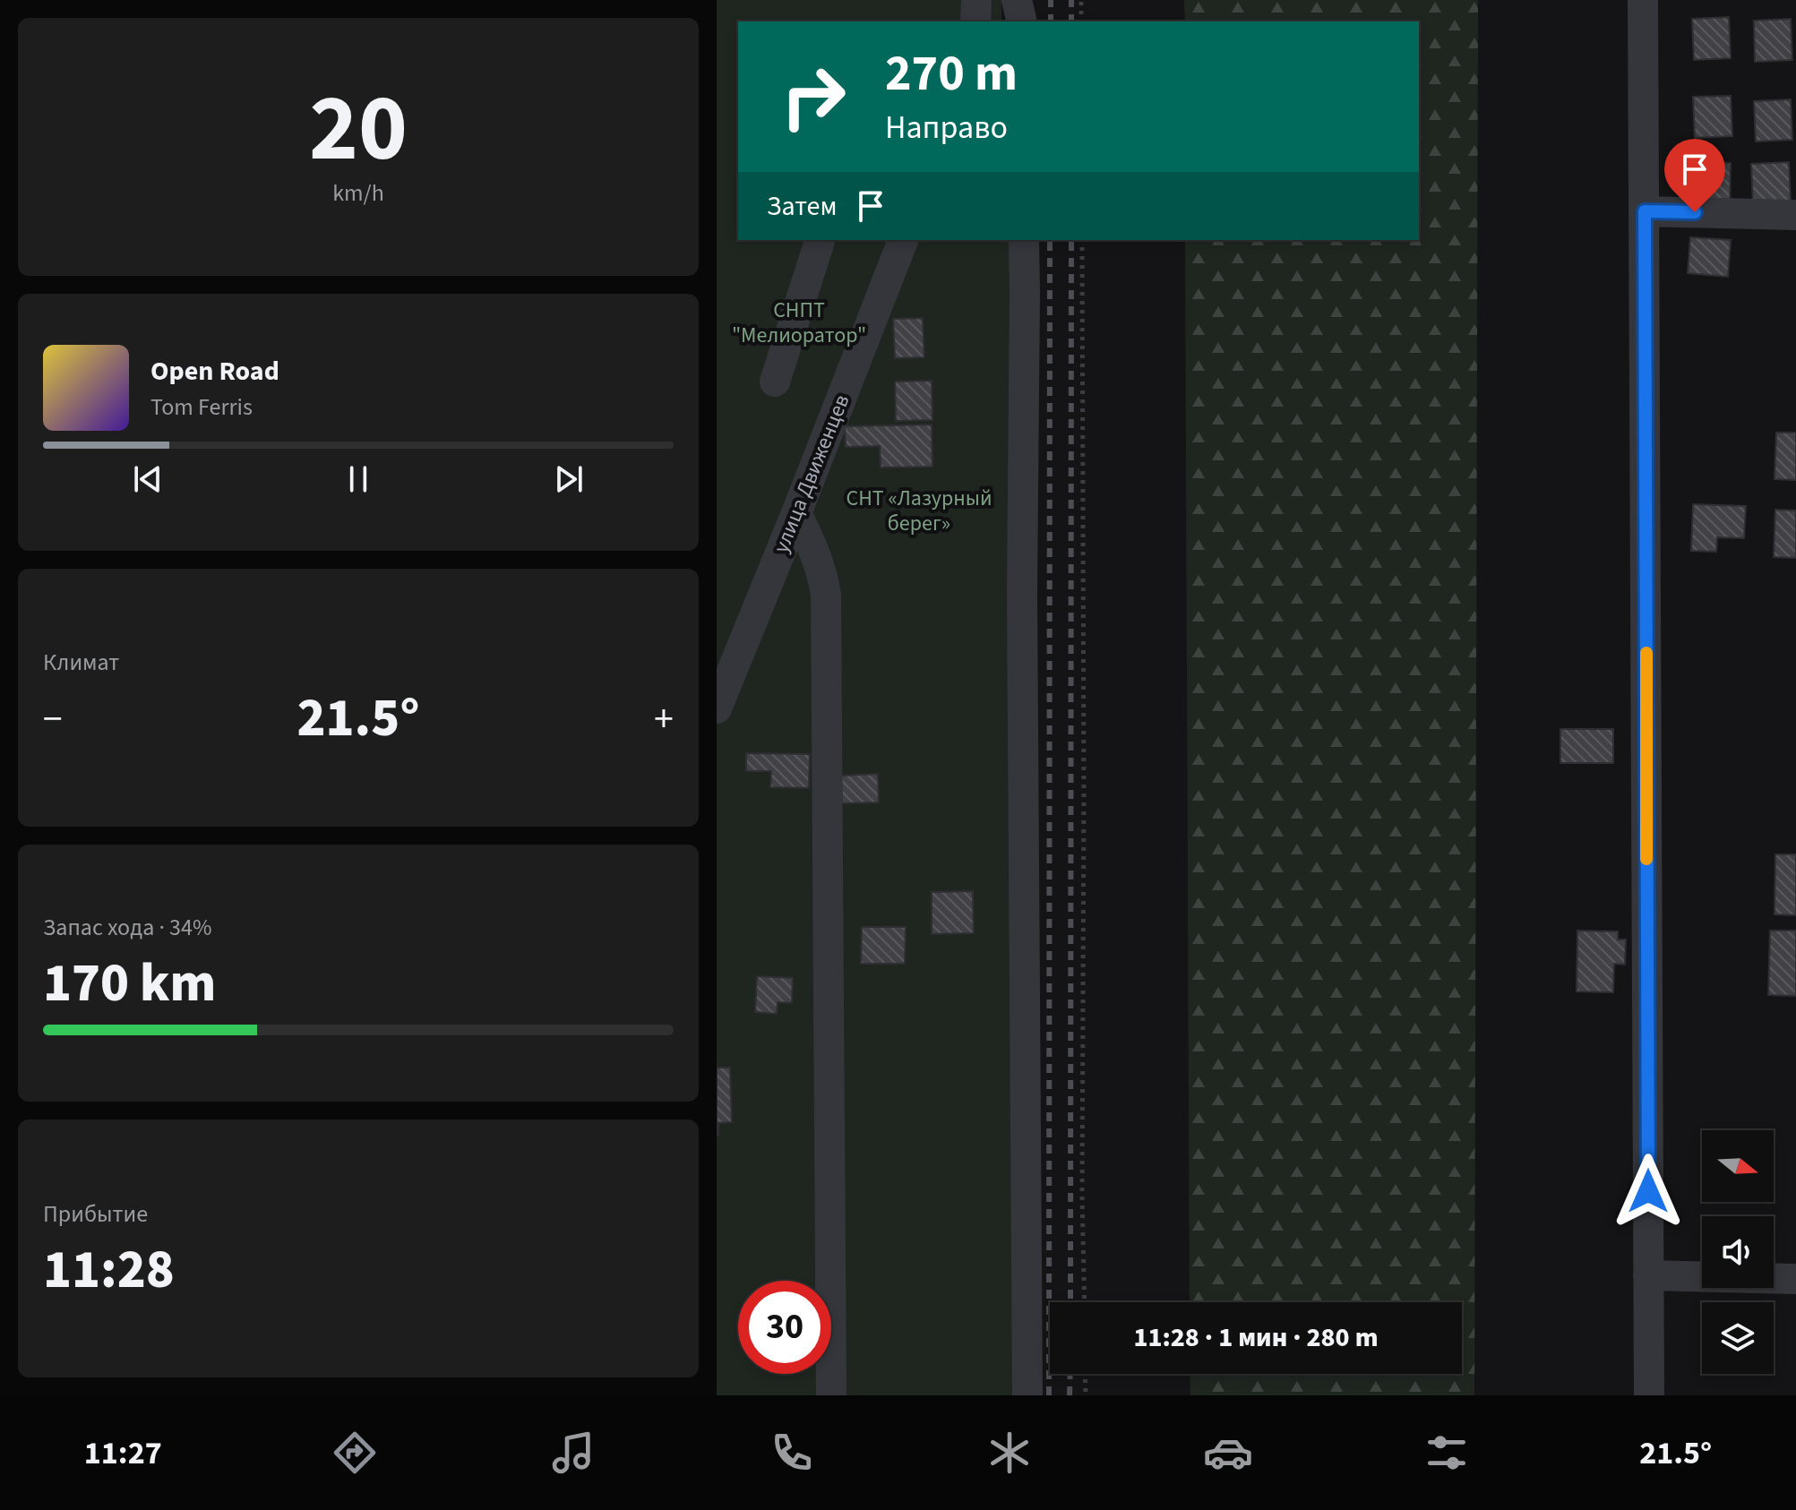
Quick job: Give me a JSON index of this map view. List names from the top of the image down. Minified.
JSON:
{"streets":{"street":["улица Движенцев"]},"parks":["СНПТ \"Мелиоратор\"","СНТ «Лазурный берег»"],"north":"right","page":{"tile":[["20","km/h"],"Климат",["Запас хода · 34%","170 km"],["Прибытие","11:28"]],"turn":["270 m","Направо"],"then":"Затем","song":["Open Road","Tom Ferris"],"heat":["−","21.5°","+"],"limit":"30","trip":"11:28 · 1 мин · 280 m","tabs":["11:27","21.5°"]}}
